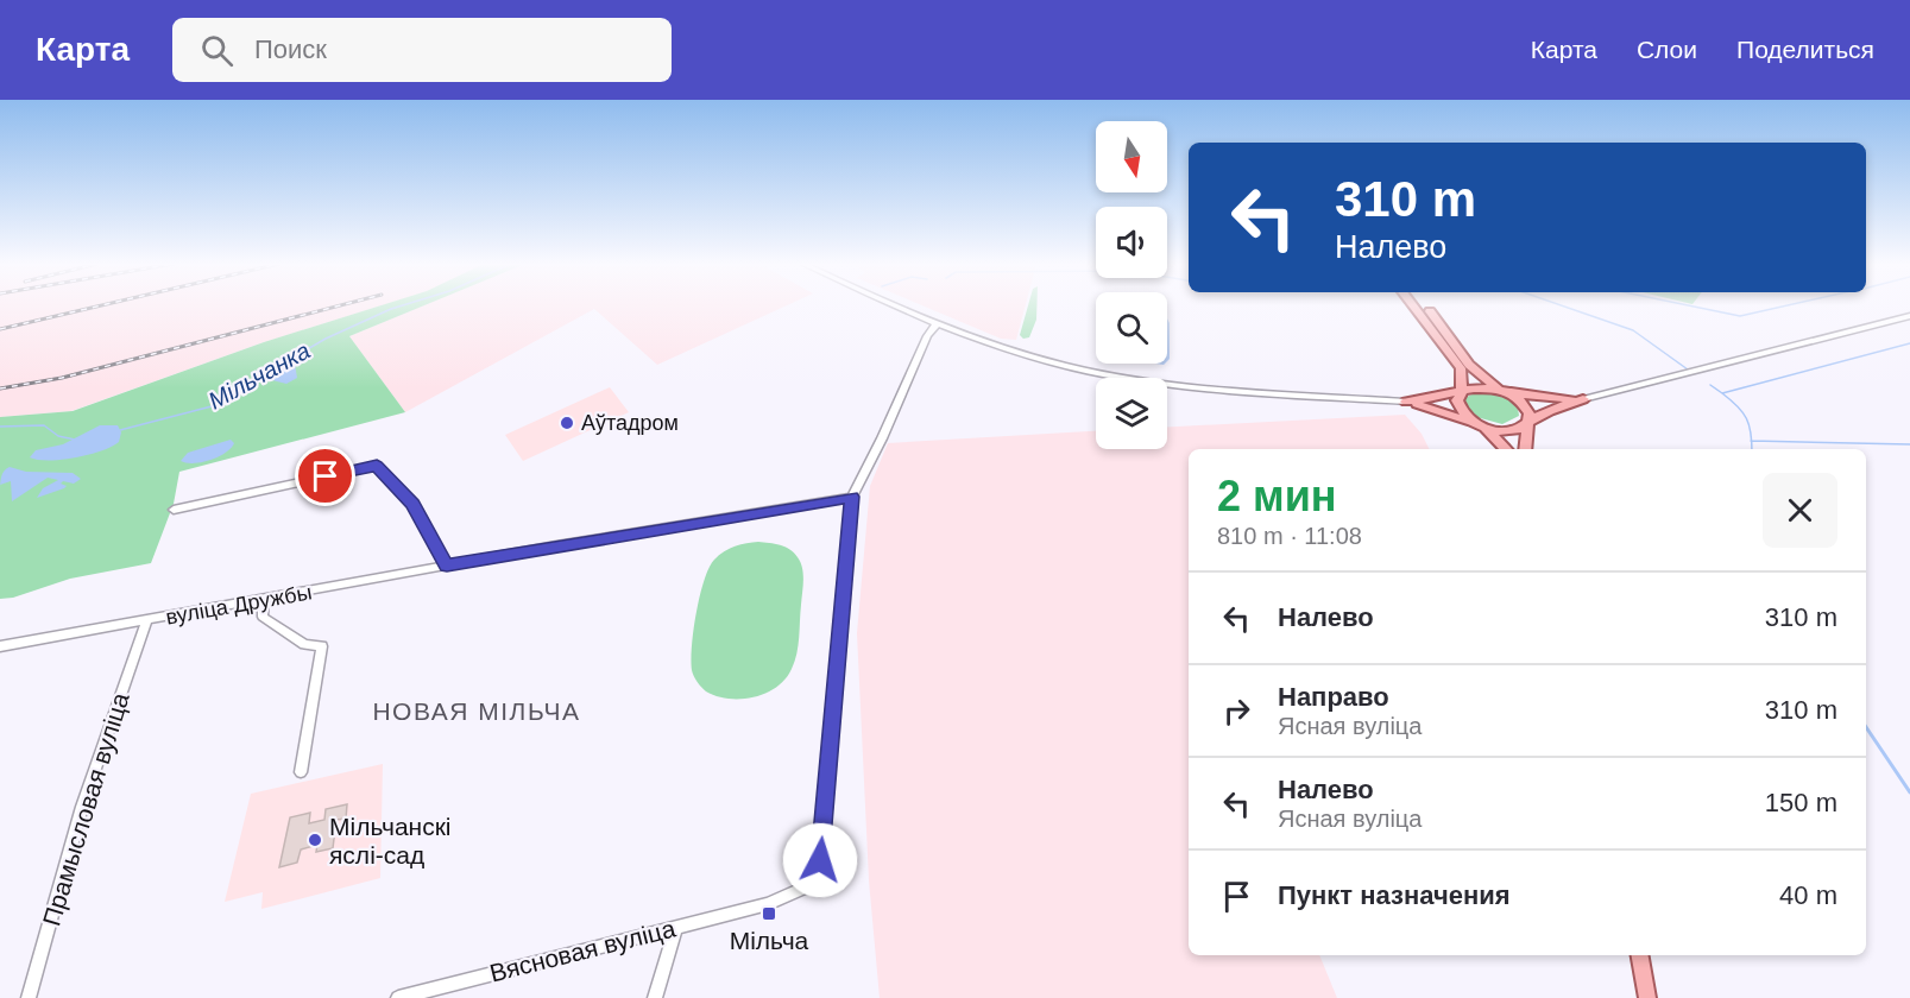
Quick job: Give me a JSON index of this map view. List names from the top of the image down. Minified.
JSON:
{"streets":{"street":["вуліца Дружбы","Прамысловая вуліца","Вясновая вуліца"]},"crossings":[["вуліца Дружбы","Прамысловая вуліца"],["вуліца Дружбы","Вясновая вуліца"]],"districts":["НОВАЯ МІЛЬЧА"],"water":["Мільчанка"],"places":{"other":["Аўтадром","Мільчанскі яслі-сад"],"transit":["Мільча"]},"north":"bottom","page":{"header":"Карта","search":"Поиск","nav":["Карта","Слои","Поделиться"],"turn":["310 m","Налево"],"heading":["2 мин","810 m · 11:08"],"list":[{"name":"Налево","value":"310 m"},{"name":"Направо","note":"Ясная вуліца","value":"310 m"},{"name":"Налево","note":"Ясная вуліца","value":"150 m"},{"name":"Пункт назначения","value":"40 m"}]}}
